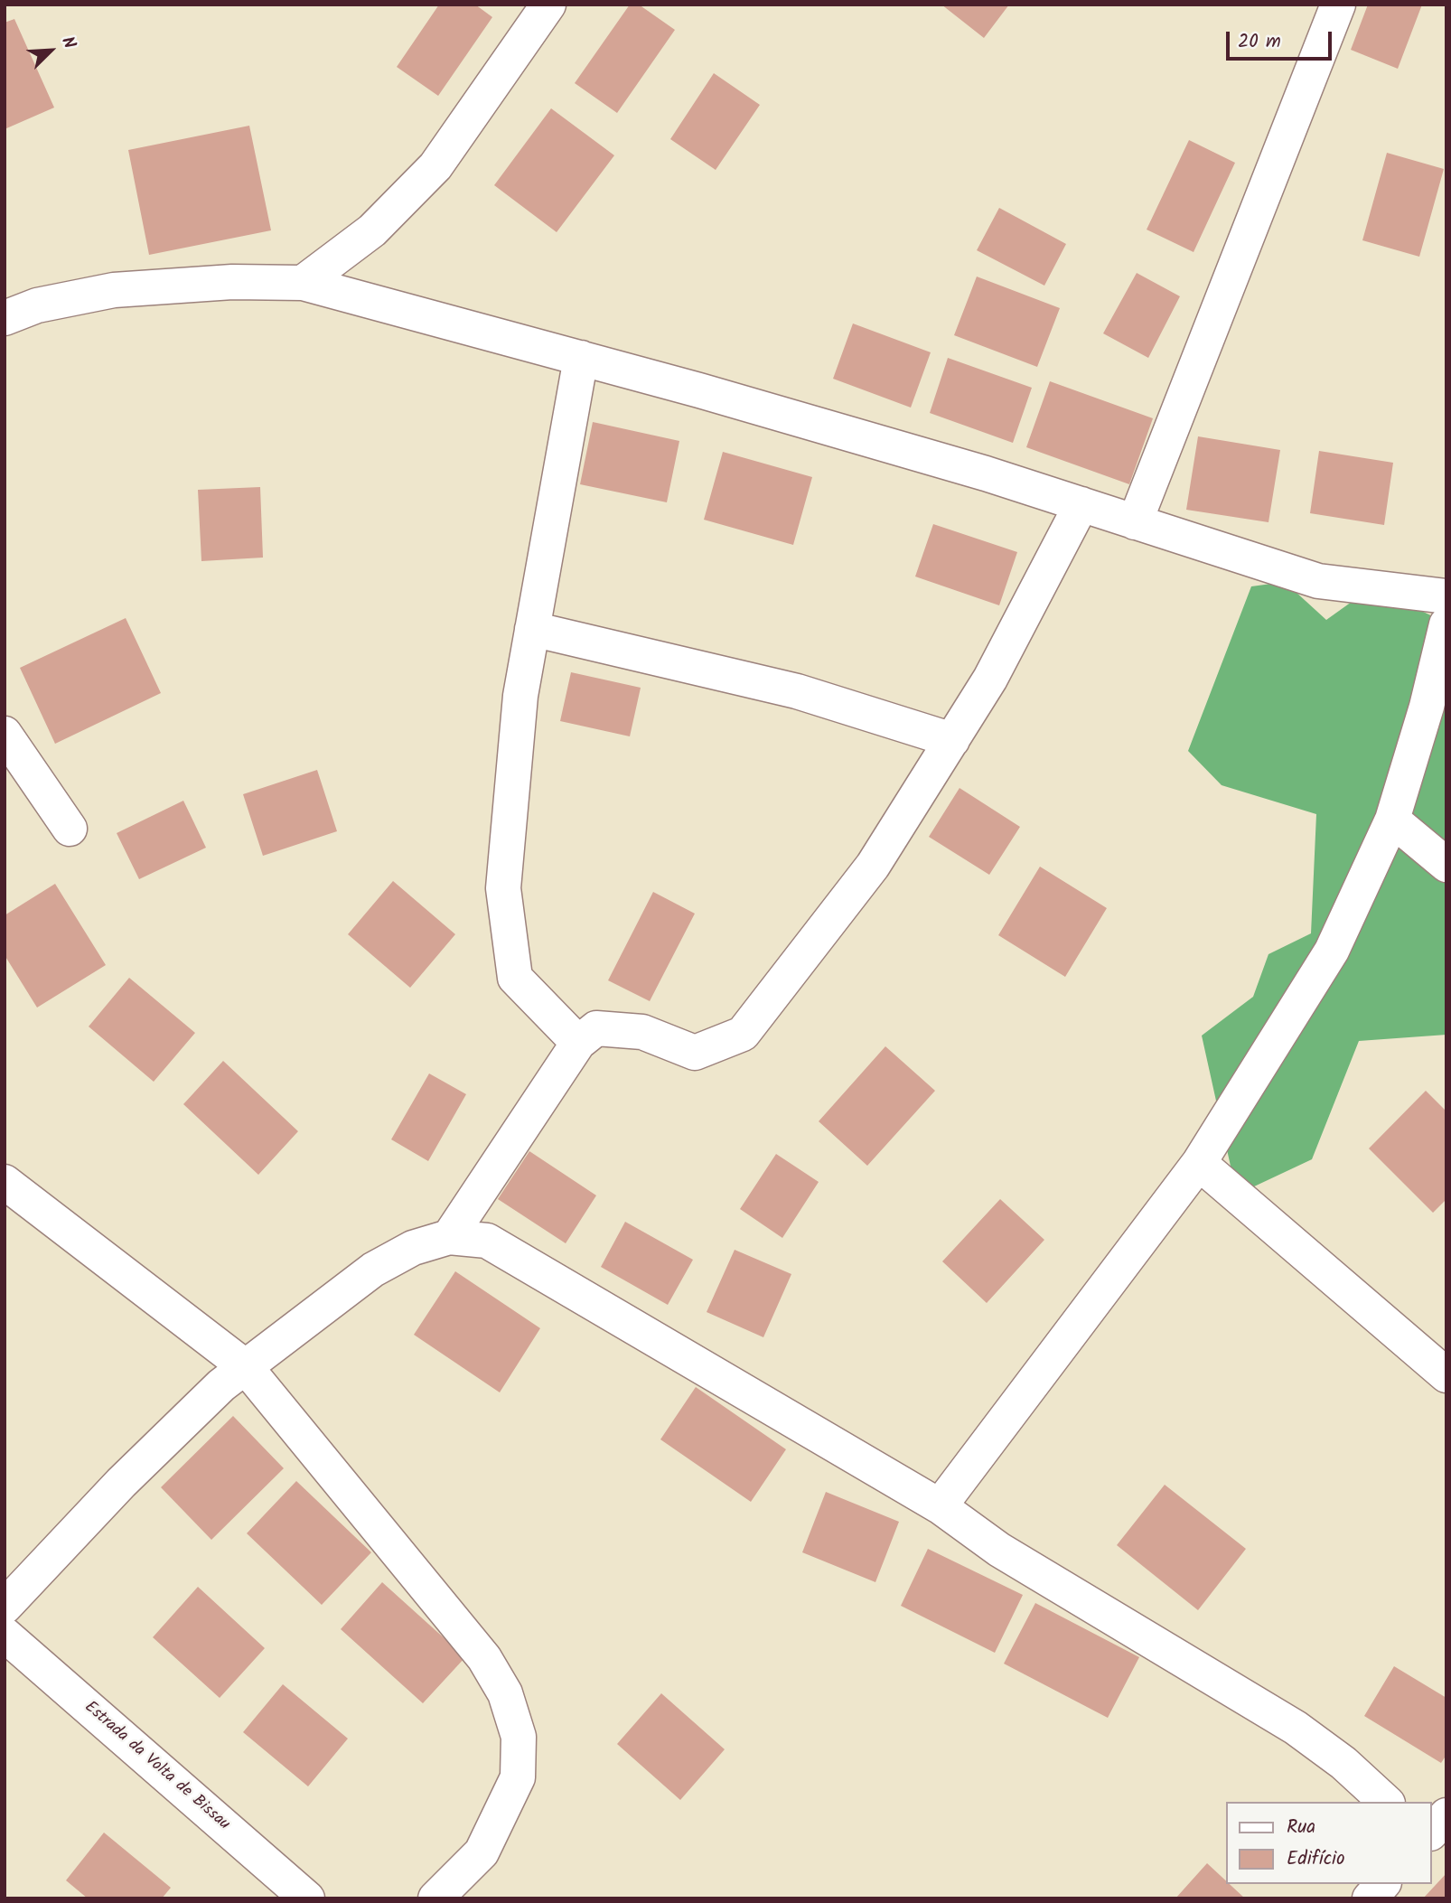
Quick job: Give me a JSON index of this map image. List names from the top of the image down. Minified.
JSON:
{"streets":{"street":["Estrada da Volta de Bissau"]},"legend":["Rua","Edifício"],"scale_bar":"20 m","north":"top right"}
